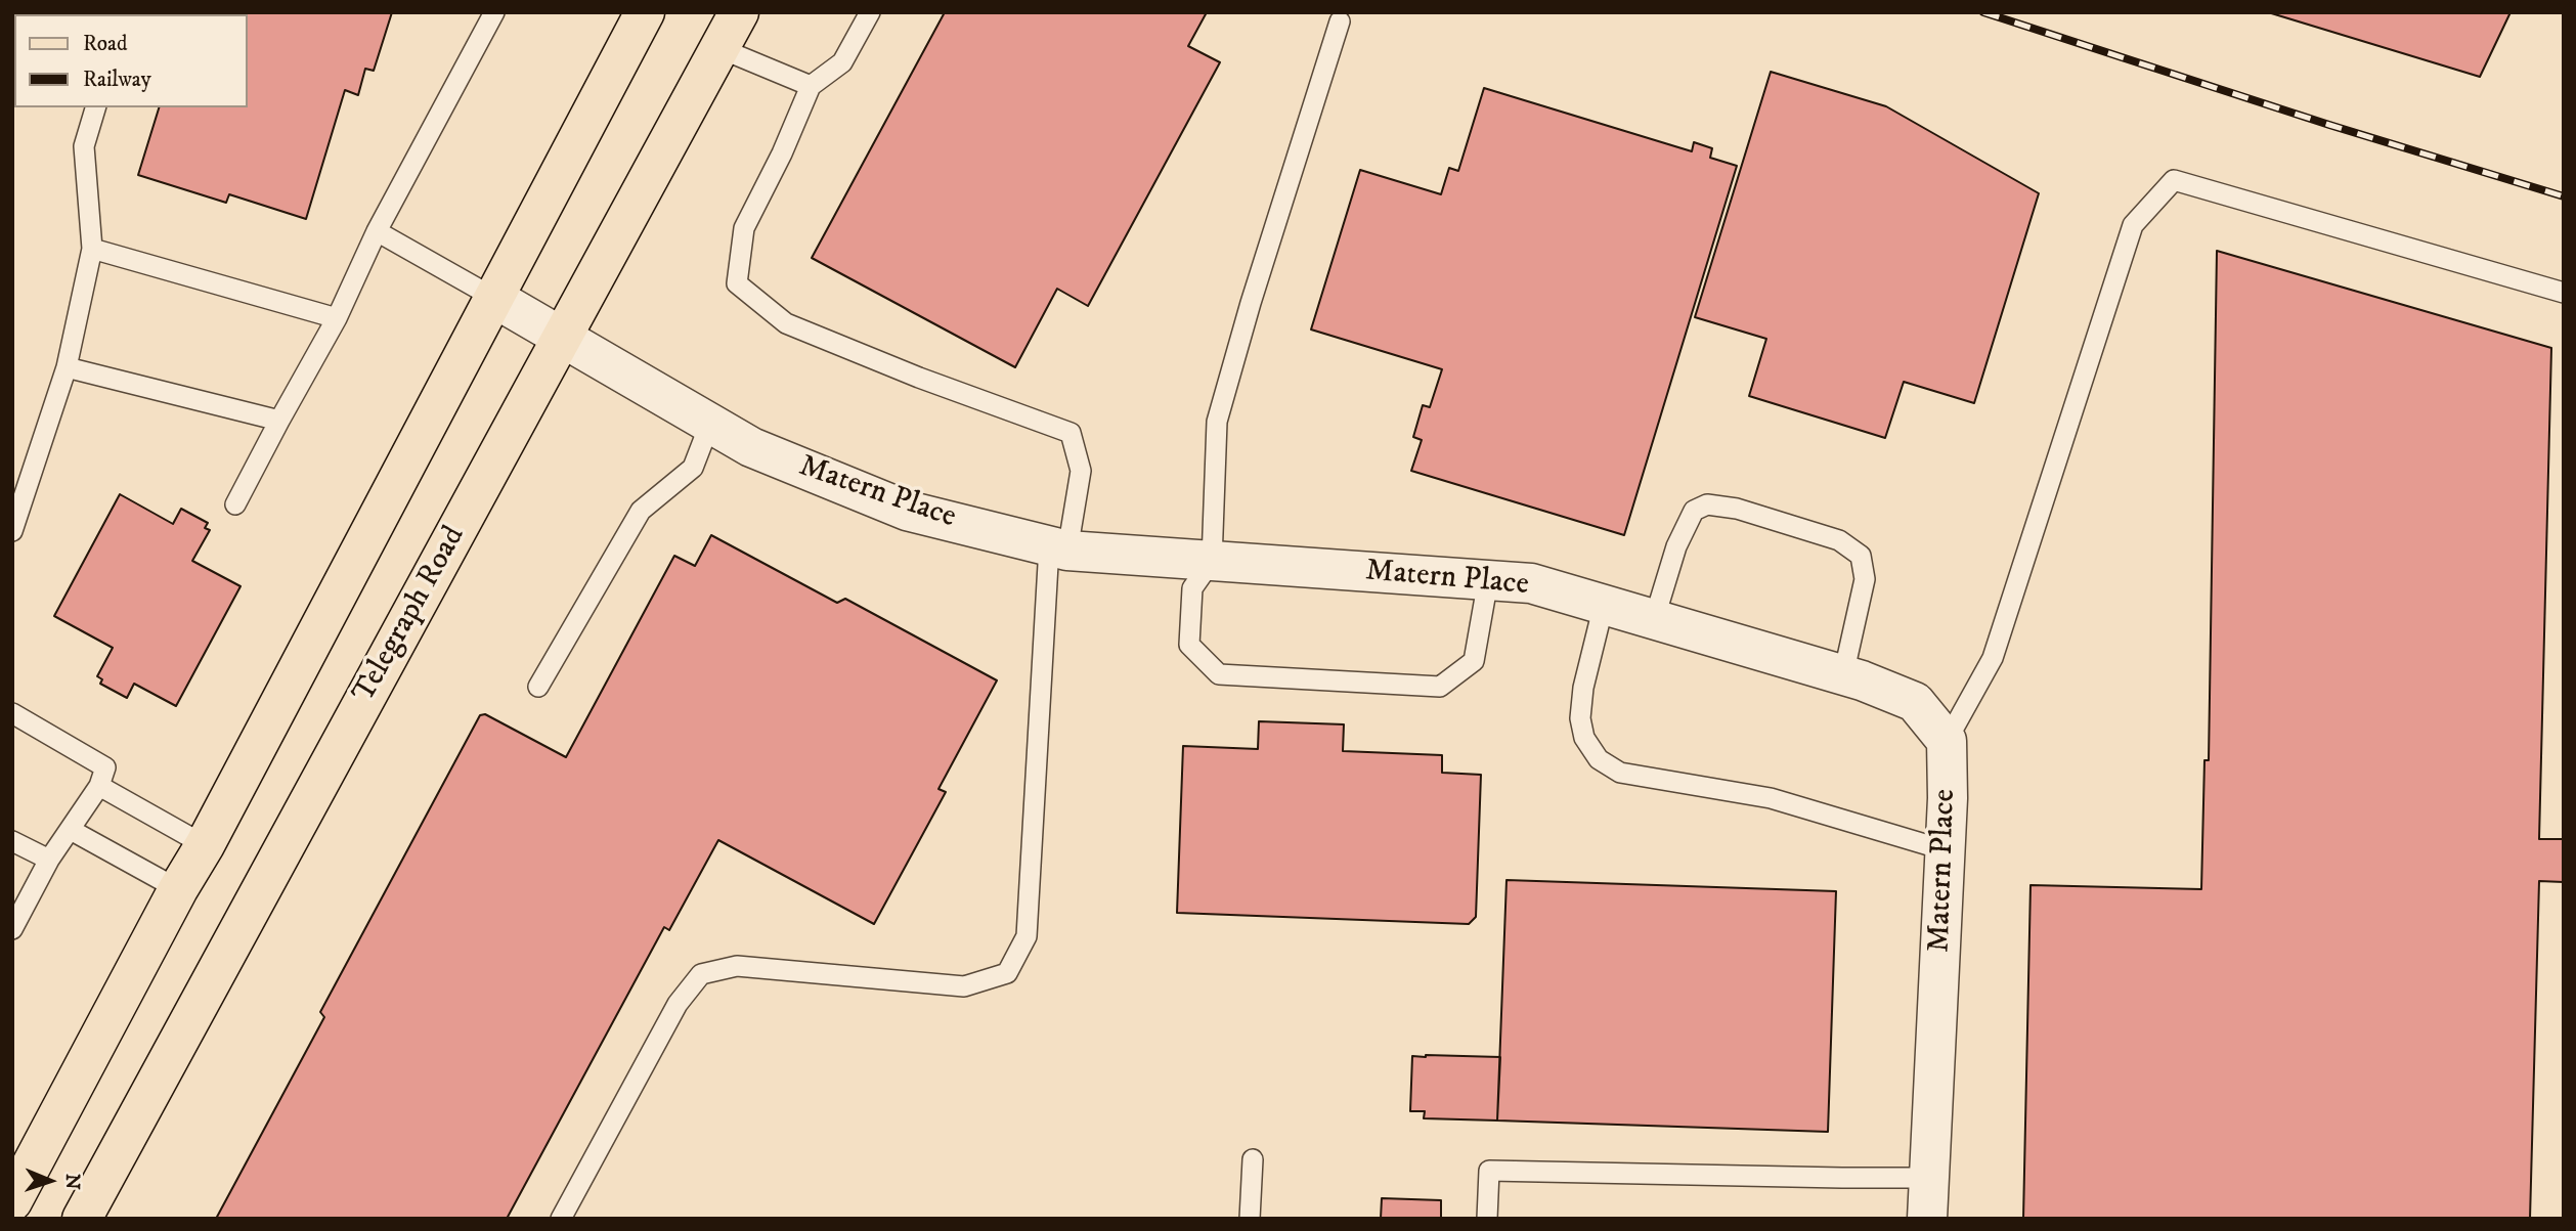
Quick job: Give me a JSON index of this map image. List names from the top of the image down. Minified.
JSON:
{"streets":{"main road":["Telegraph Road"],"street":["Matern Place"]},"crossings":[["Matern Place","Telegraph Road"]],"legend":["Road","Railway"],"north":"right"}
